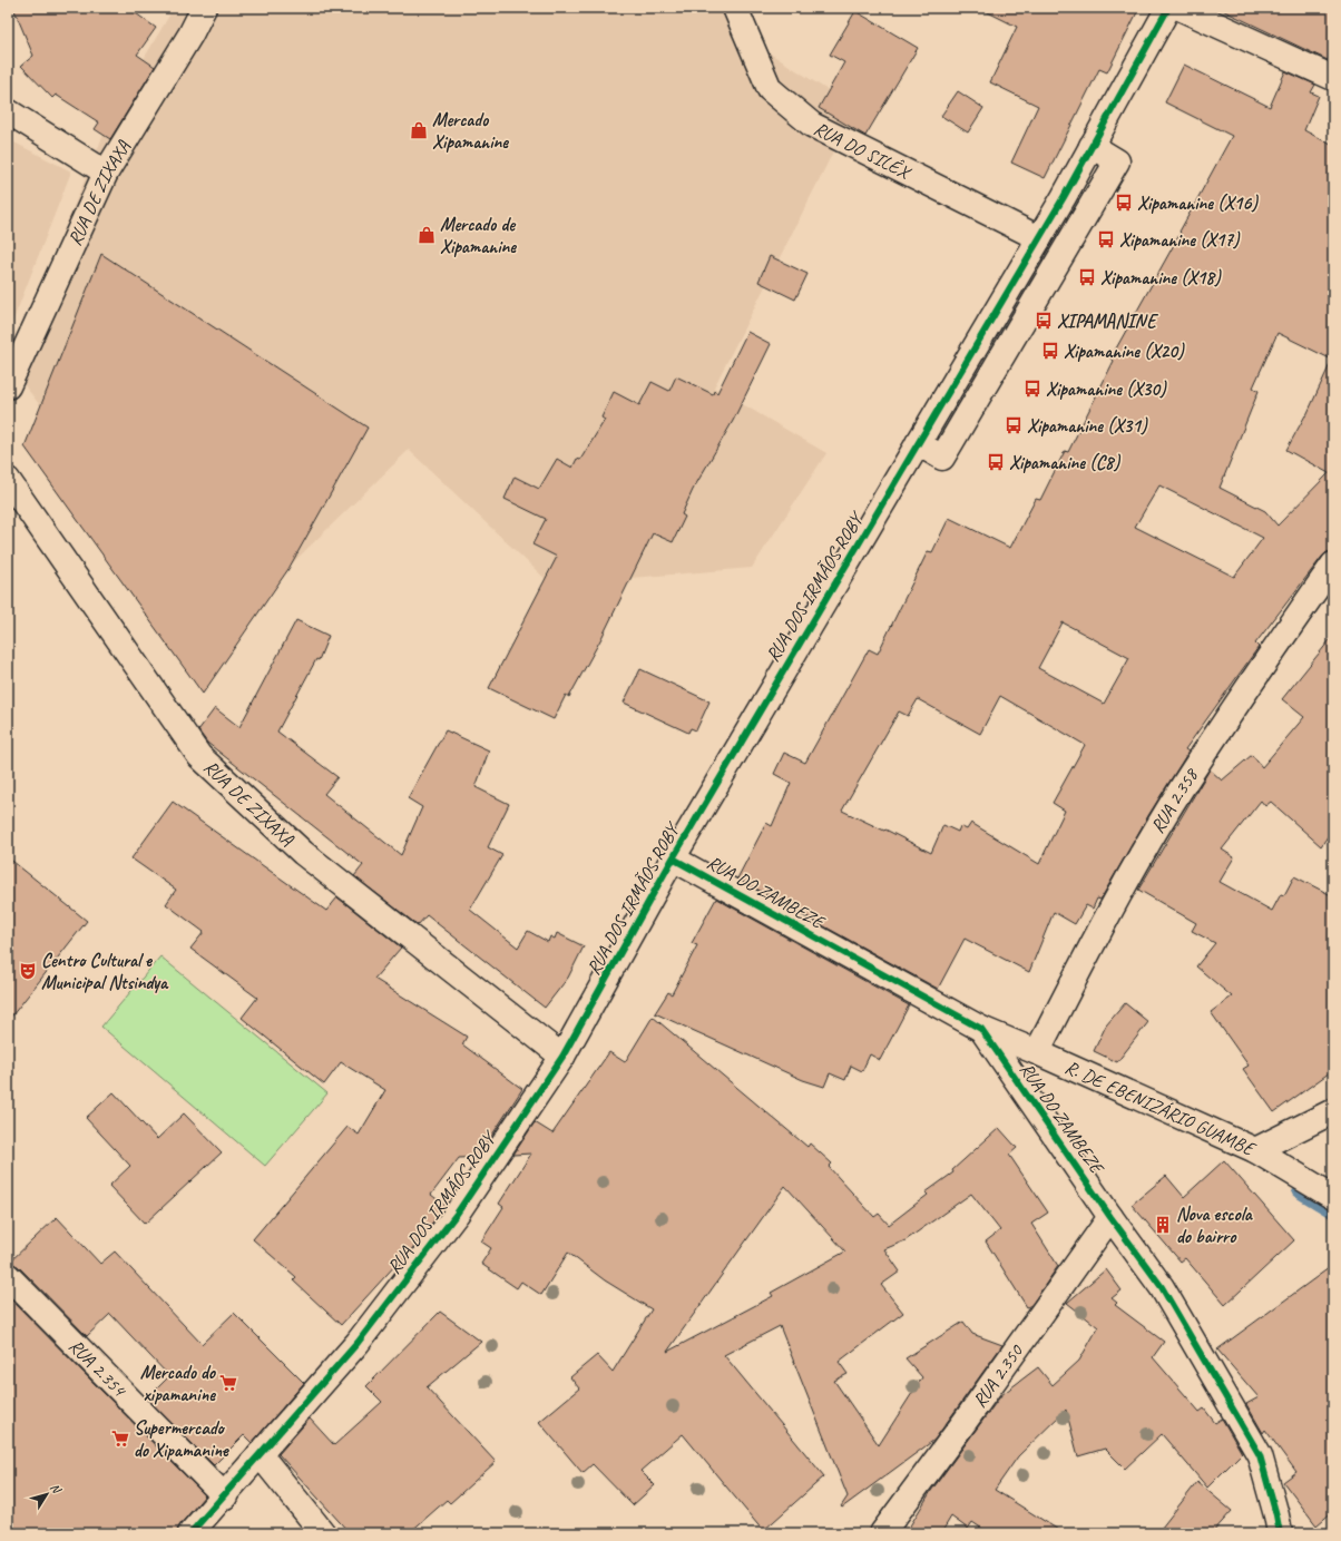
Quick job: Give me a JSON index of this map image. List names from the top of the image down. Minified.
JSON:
{"streets":{"street":["RUA DO SILÊX","RUA DE ZIXAXA","RUA DOS IRMÃOS ROBY","RUA 2.358","RUA DO ZAMBEZE","R. DE EBENIZÁRIO GUAMBE","RUA 2.354","RUA 2.350"]},"crossings":[["RUA DO SILÊX","RUA DOS IRMÃOS ROBY"],["RUA DE ZIXAXA","RUA DOS IRMÃOS ROBY"],["RUA DOS IRMÃOS ROBY","RUA DO ZAMBEZE"],["RUA DOS IRMÃOS ROBY","RUA 2.354"],["RUA 2.358","R. DE EBENIZÁRIO GUAMBE"],["RUA DO ZAMBEZE","R. DE EBENIZÁRIO GUAMBE"],["RUA DO ZAMBEZE","RUA 2.350"]],"places":{"shop":["Mercado Xipamanine","Mercado de Xipamanine"],"bus stop":["Xipamanine (X16)","Xipamanine (X17)","Xipamanine (X18)","XIPAMANINE","Xipamanine (X20)","Xipamanine (X30)","Xipamanine (X31)","Xipamanine (C8)"],"theatre":["Centro Cultural e Municipal Ntsindya"],"building":["Nova escola do bairro"],"supermarket":["Mercado do xipamanine","Supermercado do Xipamanine"]},"north":"top right"}
